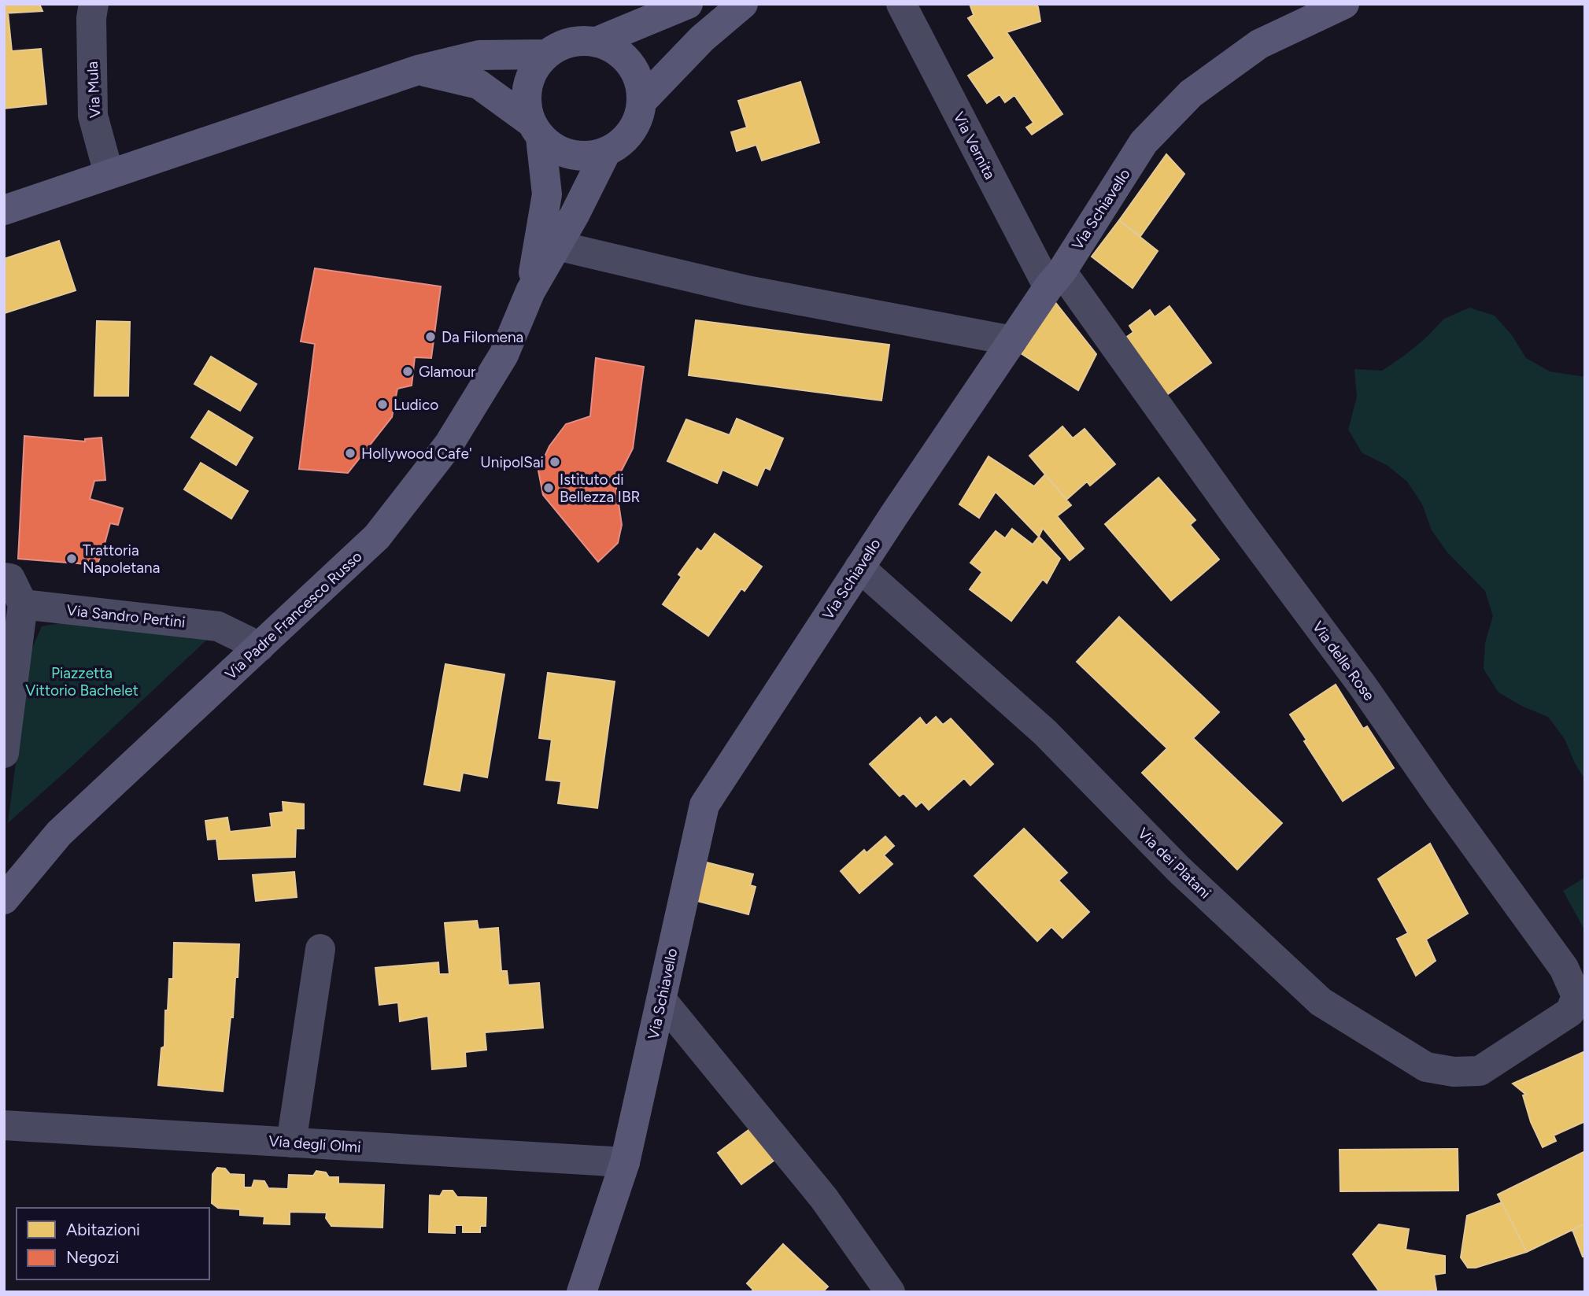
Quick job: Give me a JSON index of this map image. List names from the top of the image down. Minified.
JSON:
{"streets":{"street":["Via Mula","Via Vernita","Via Schiavello","Via Padre Francesco Russo","Via Sandro Pertini","Via delle Rose","Via dei Platani","Via degli Olmi"]},"crossings":[["Via Vernita","Via Schiavello"],["Via Vernita","Via delle Rose"],["Via Schiavello","Via delle Rose"],["Via Schiavello","Via dei Platani"],["Via Schiavello","Via degli Olmi"],["Via Padre Francesco Russo","Via Sandro Pertini"],["Via delle Rose","Via dei Platani"]],"parks":["Piazzetta Vittorio Bachelet"],"places":["Da Filomena","Glamour","Ludico","Hollywood Cafe'","UnipolSai","Istituto di Bellezza IBR","Trattoria Napoletana"],"legend":["Abitazioni","Negozi"]}
